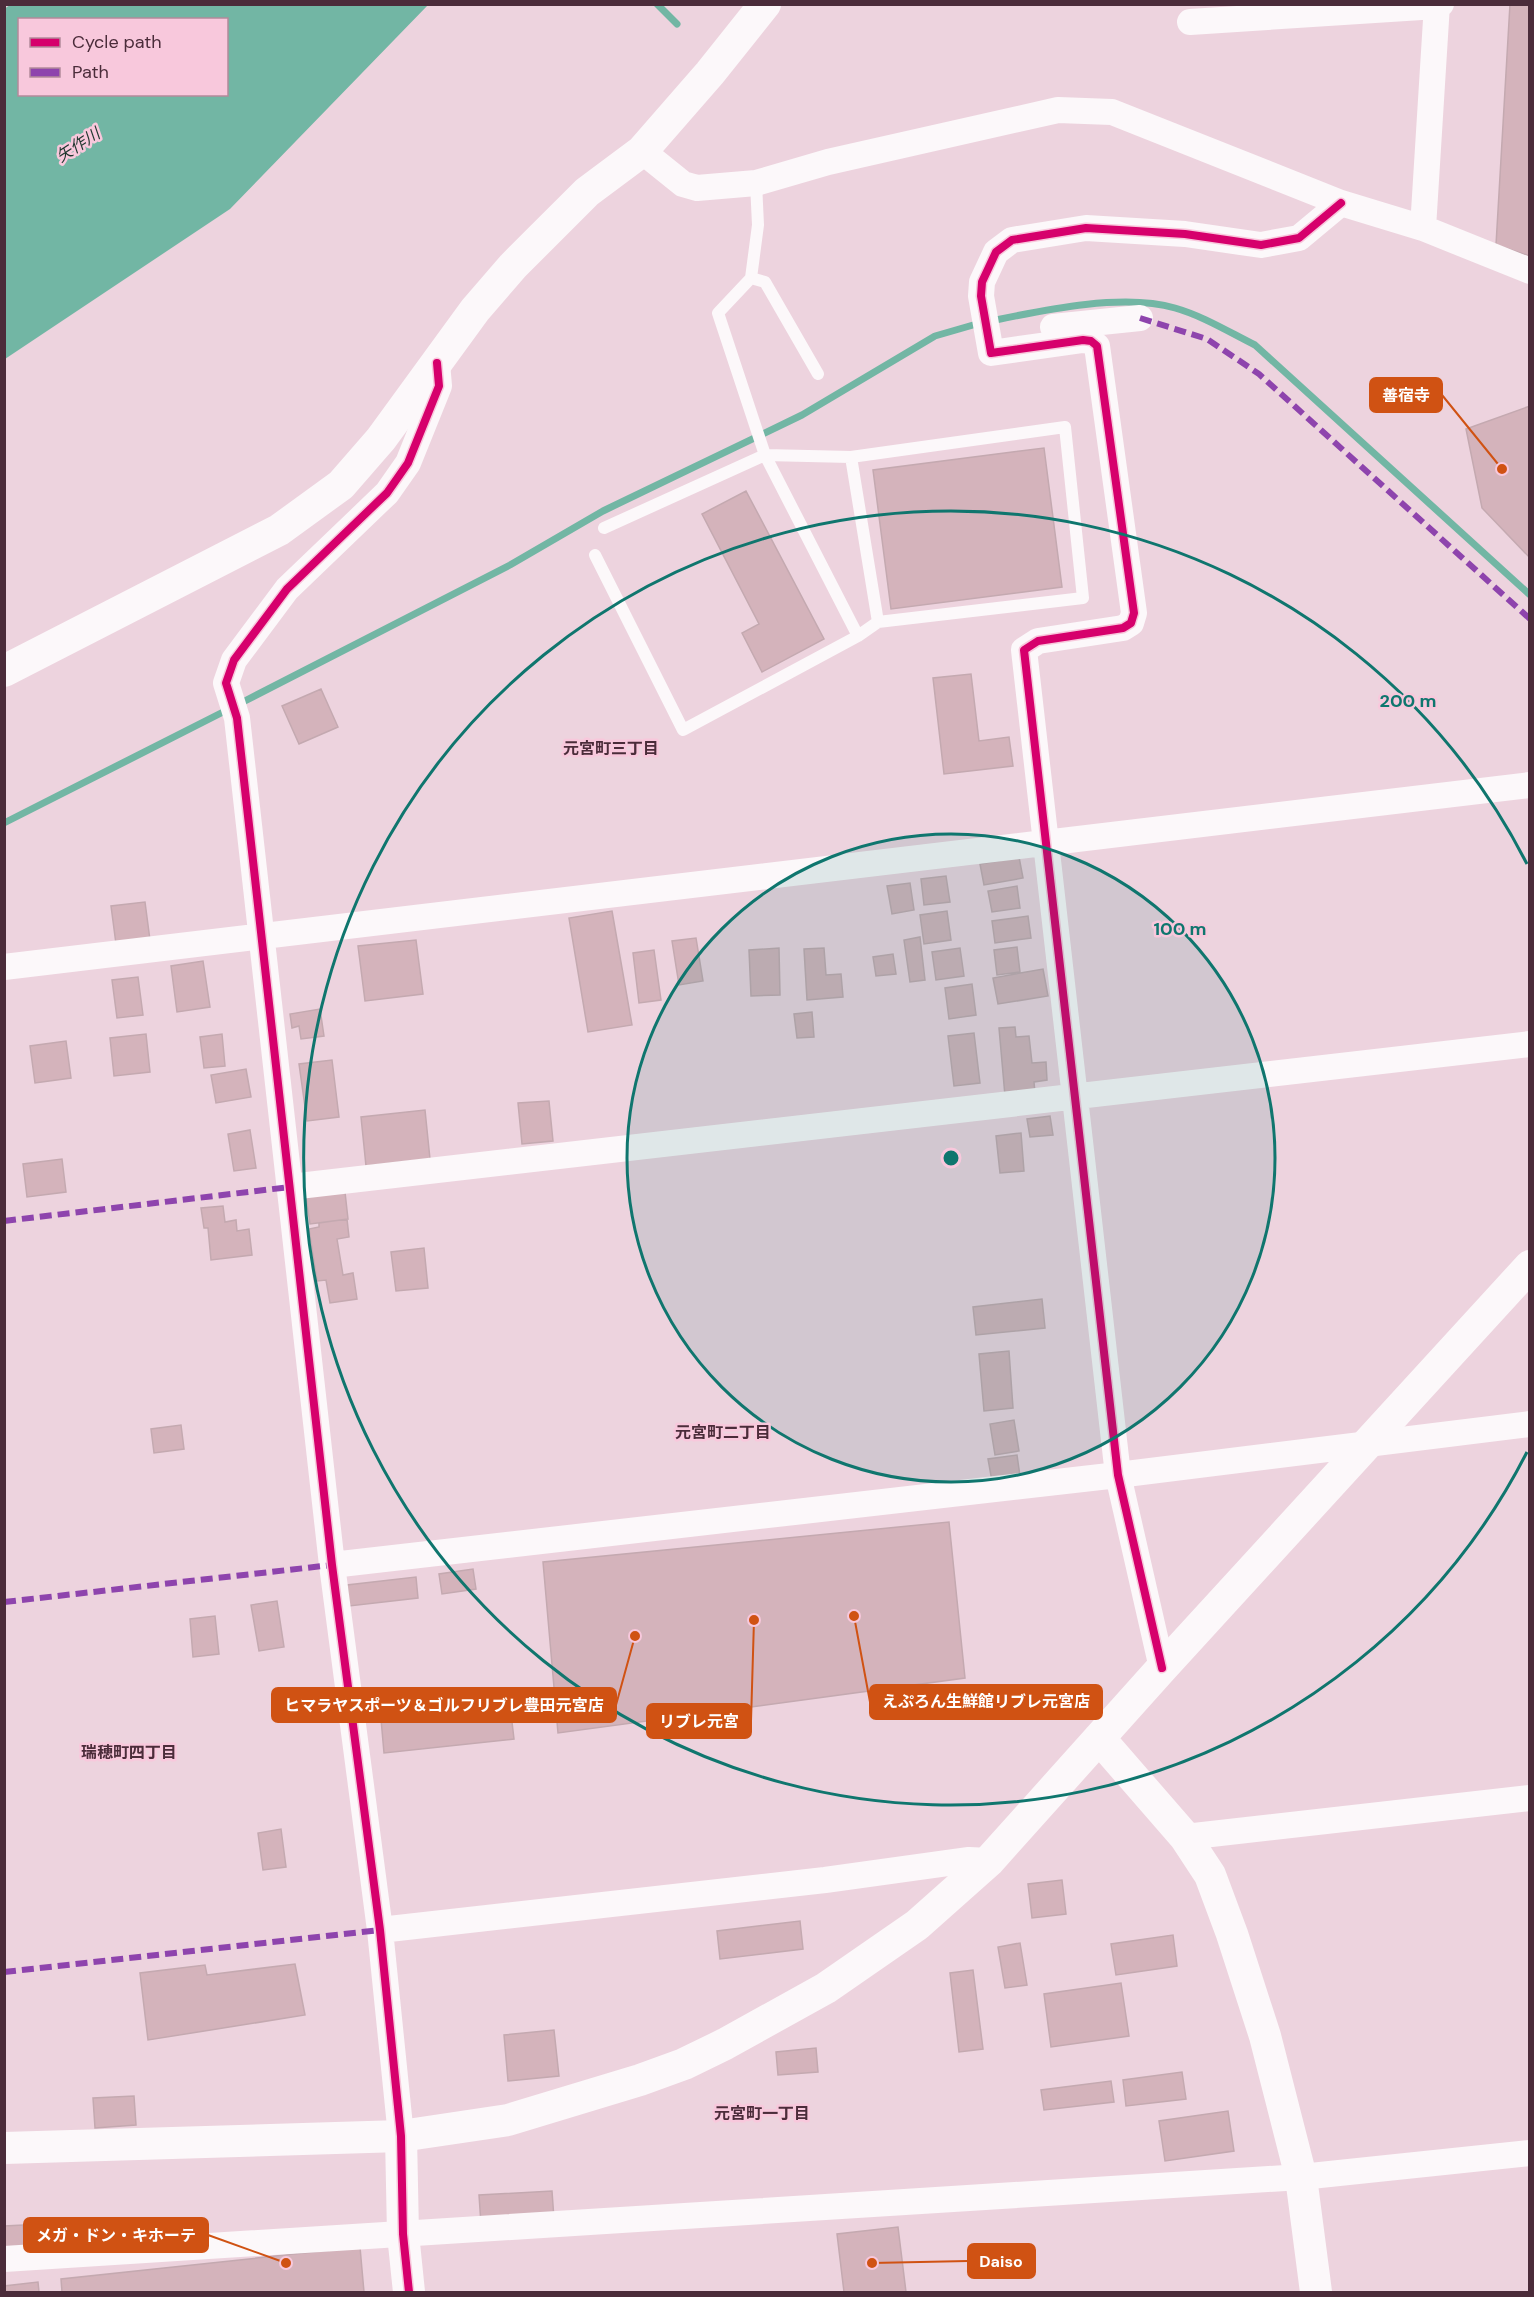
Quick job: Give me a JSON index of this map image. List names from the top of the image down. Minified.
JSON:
{"districts":["元宮町三丁目","元宮町二丁目","瑞穂町四丁目","元宮町一丁目"],"water":["矢作川"],"places":["善宿寺","えぷろん生鮮館リブレ元宮店","リブレ元宮","ヒマラヤスポーツ＆ゴルフリブレ豊田元宮店","メガ・ドン・キホーテ","Daiso"],"legend":["Cycle path","Path"],"rings":["200 m","100 m"]}
